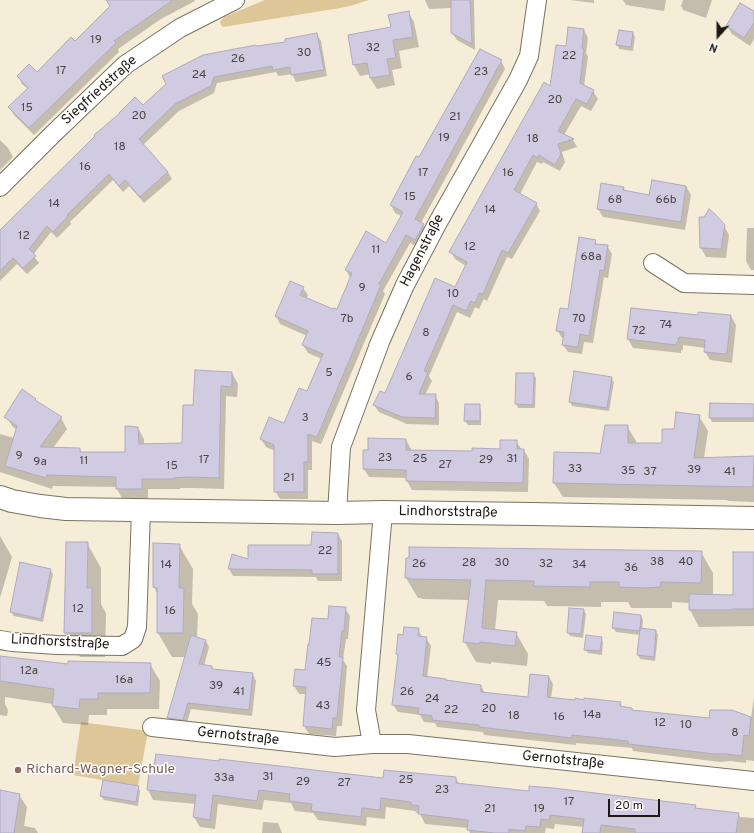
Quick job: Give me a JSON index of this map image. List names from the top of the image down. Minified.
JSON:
{"streets":{"street":["Siegfriedstraße","Hagenstraße","Lindhorststraße","Gernotstraße"]},"crossings":[["Hagenstraße","Lindhorststraße"]],"places":["Richard-Wagner-Schule"],"house_numbers":["19","32","30","22","26","17","23","24","20","15","20","21","19","18","18","16","17","16","15","68","66b","14","14","12","12","11","68a","9","10","7b","70","74","72","8","5","6","3","9","23","25","31","17","29","11","9a","27","15","33","39","35","37","41","21","22","38","40","28","30","26","32","14","34","36","12","16","45","12a","16a","39","41","26","24","43","20","22","14a","18","16","12","10","8","31","33a","25","29","27","23","17","21","19"],"scale_bar":"20 m","north":"bottom"}
